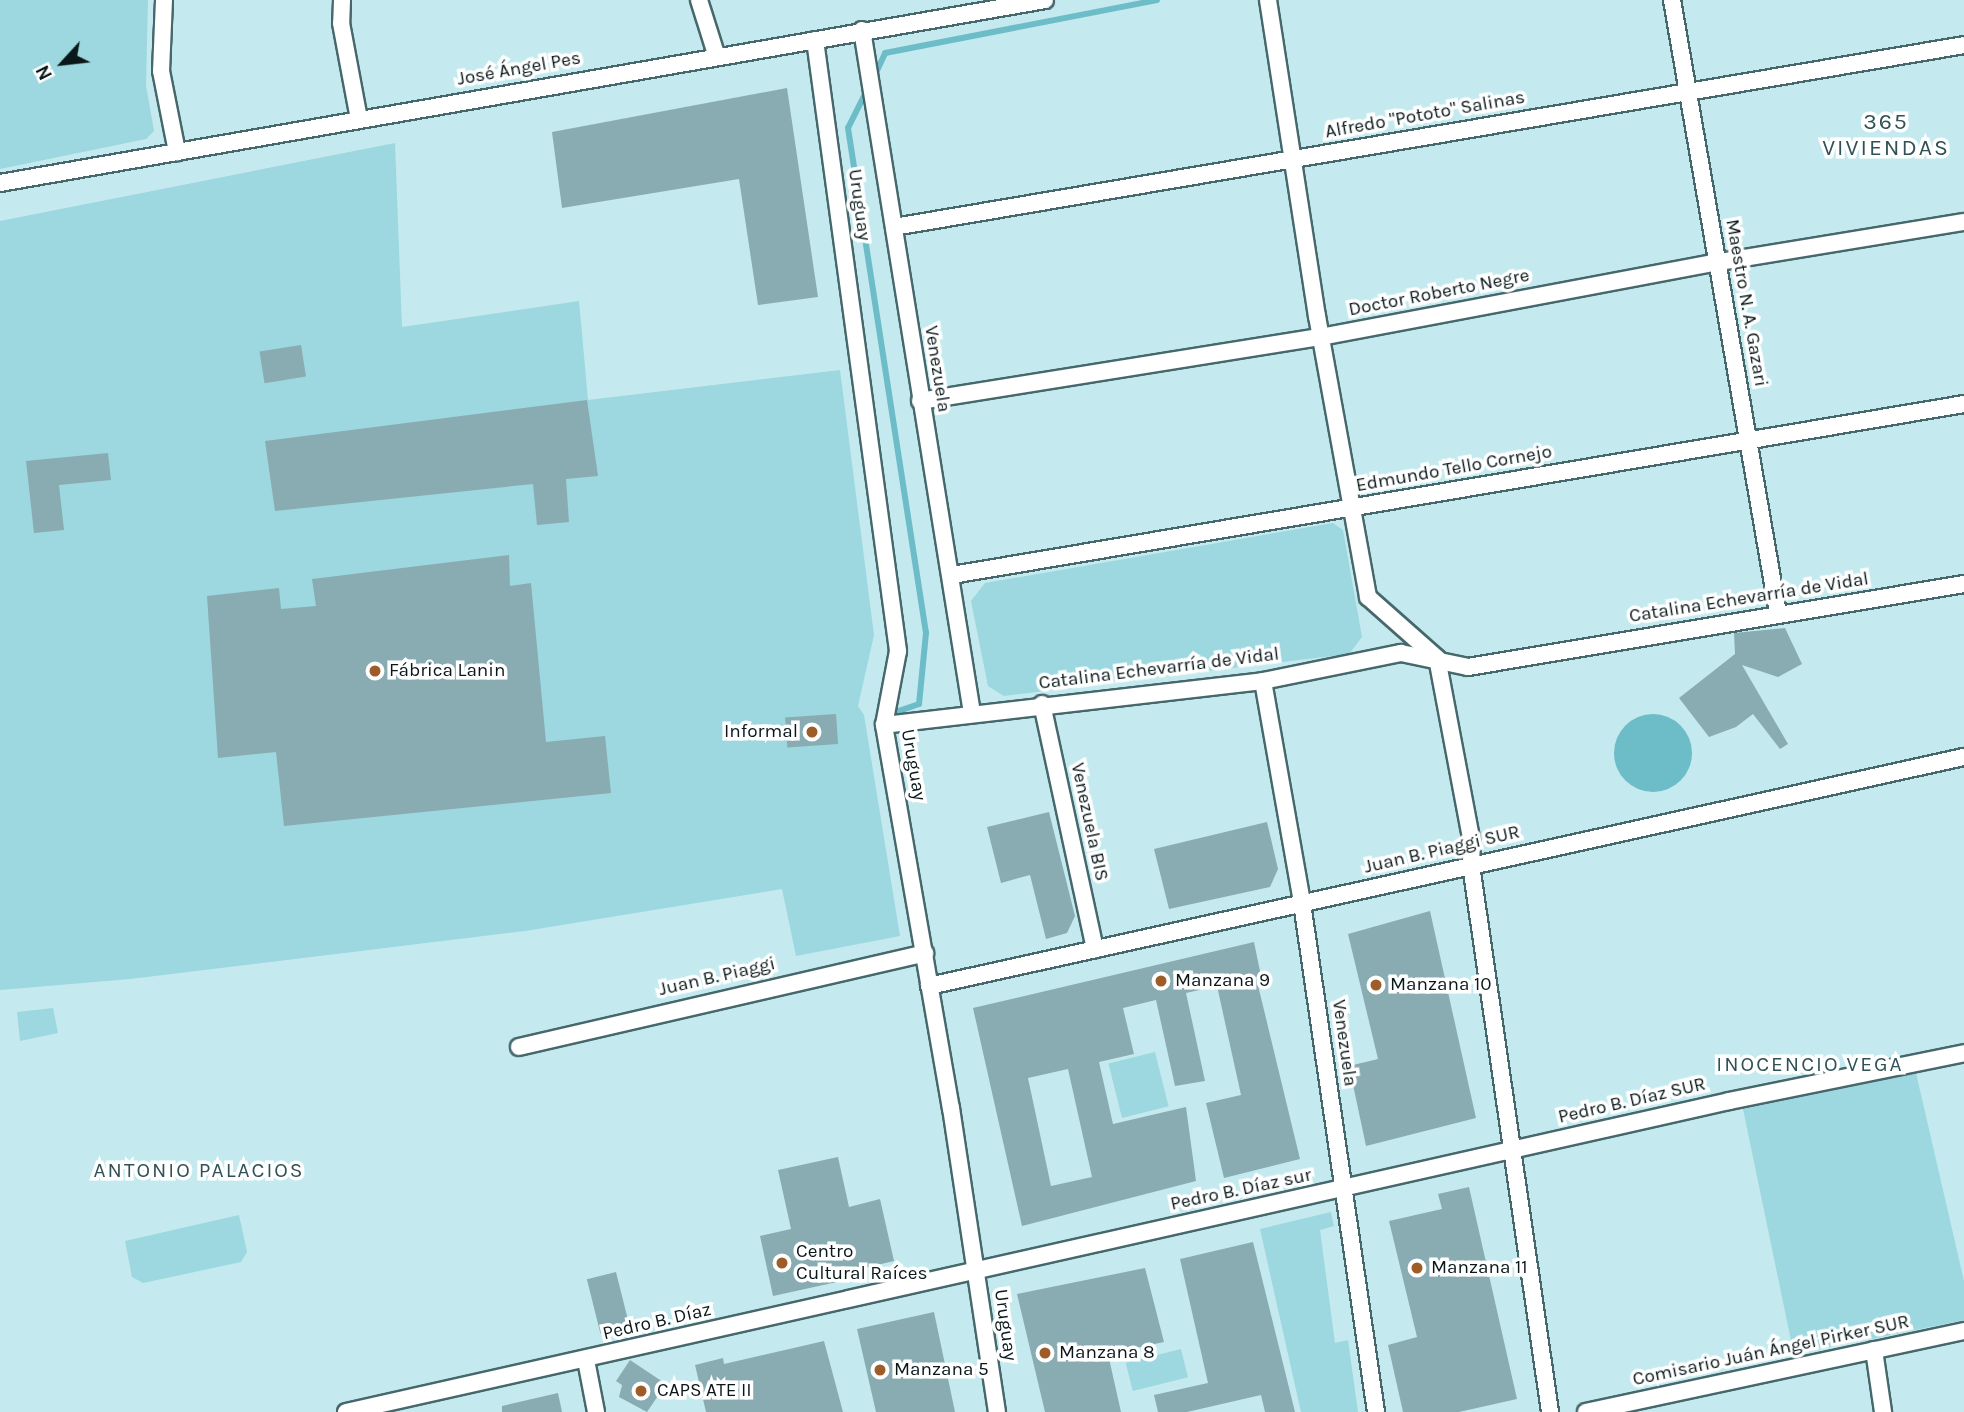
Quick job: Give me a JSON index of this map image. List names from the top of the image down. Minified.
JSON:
{"streets":{"street":["José Ángel Pes","Alfredo \"Pototo\" Salinas","Uruguay","Doctor Roberto Negre","Maestro N. A. Gazari","Venezuela","Edmundo Tello Cornejo","Catalina Echevarría de Vidal","Venezuela BIS","Juan B. Piaggi SUR","Juan B. Piaggi","Pedro B. Díaz SUR","Pedro B. Díaz sur","Pedro B. Díaz","Comisario Juán Ángel Pirker SUR"]},"crossings":[["José Ángel Pes","Uruguay"],["José Ángel Pes","Venezuela"],["Alfredo \"Pototo\" Salinas","Maestro N. A. Gazari"],["Alfredo \"Pototo\" Salinas","Venezuela"],["Uruguay","Catalina Echevarría de Vidal"],["Uruguay","Juan B. Piaggi SUR"],["Uruguay","Juan B. Piaggi"],["Uruguay","Pedro B. Díaz sur"],["Uruguay","Pedro B. Díaz"],["Doctor Roberto Negre","Maestro N. A. Gazari"],["Doctor Roberto Negre","Venezuela"],["Maestro N. A. Gazari","Edmundo Tello Cornejo"],["Maestro N. A. Gazari","Catalina Echevarría de Vidal"],["Venezuela","Edmundo Tello Cornejo"],["Venezuela","Catalina Echevarría de Vidal"],["Venezuela","Juan B. Piaggi SUR"],["Venezuela","Pedro B. Díaz sur"],["Catalina Echevarría de Vidal","Venezuela BIS"],["Venezuela BIS","Juan B. Piaggi SUR"],["Pedro B. Díaz SUR","Pedro B. Díaz sur"],["Pedro B. Díaz sur","Pedro B. Díaz"]],"districts":["365 VIVIENDAS","INOCENCIO VEGA","ANTONIO PALACIOS"],"places":["Fábrica Lanin","Informal","Manzana 9","Manzana 10","Centro Cultural Raíces","Manzana 11","Manzana 8","Manzana 5","CAPS ATE II"],"north":"bottom left"}
